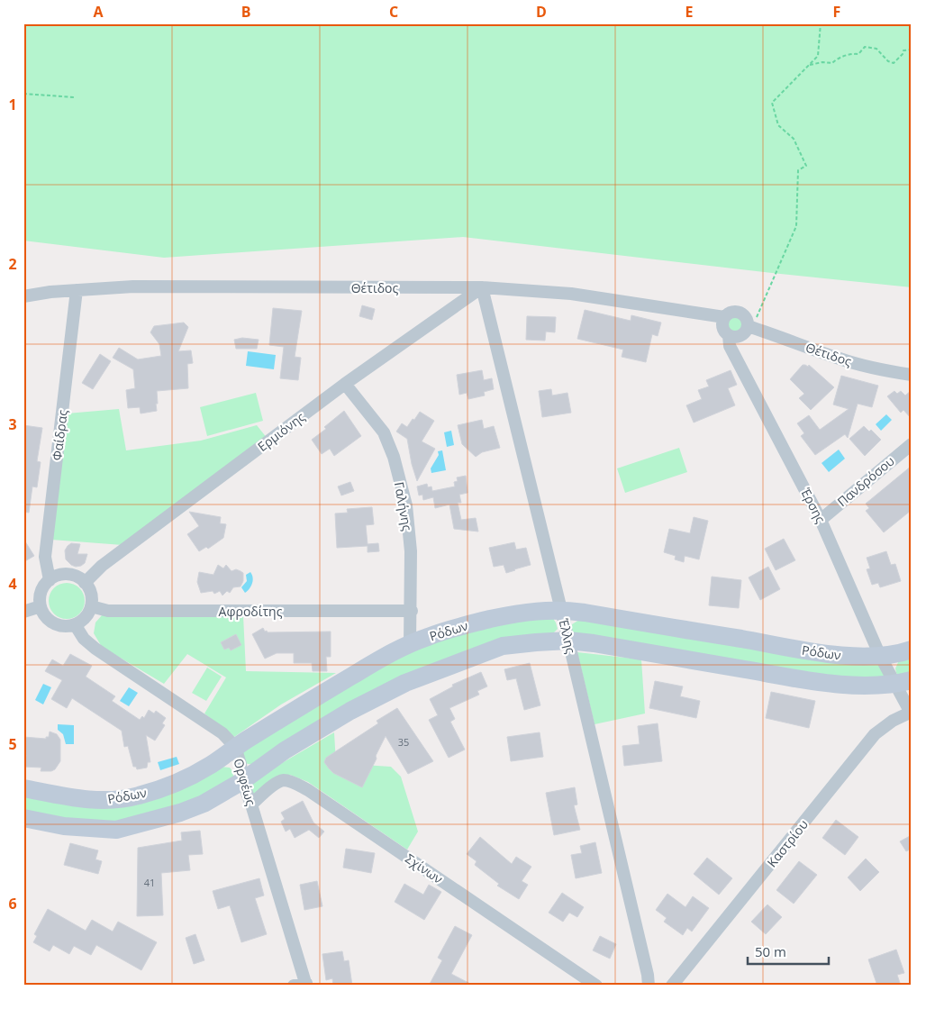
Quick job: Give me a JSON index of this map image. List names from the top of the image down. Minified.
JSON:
{"streets":{"street":["Θέτιδος","Ερμιόνης","Φαίδρας","Πανδρόσου","Έρσης","Γαλήνης","Αφροδίτης","Ρόδων","Έλλης","Ορφέως","Καστρίου","Σχίνων"]},"crossings":[["Θέτιδος","Ερμιόνης"],["Θέτιδος","Φαίδρας"],["Θέτιδος","Έρσης"],["Θέτιδος","Έλλης"],["Ερμιόνης","Φαίδρας"],["Ερμιόνης","Γαλήνης"],["Ερμιόνης","Αφροδίτης"],["Ερμιόνης","Έλλης"],["Ερμιόνης","Ορφέως"],["Φαίδρας","Αφροδίτης"],["Φαίδρας","Ορφέως"],["Πανδρόσου","Έρσης"],["Έρσης","Ρόδων"],["Έρσης","Καστρίου"],["Γαλήνης","Αφροδίτης"],["Γαλήνης","Ρόδων"],["Αφροδίτης","Ορφέως"],["Ρόδων","Έλλης"],["Ρόδων","Ορφέως"],["Ορφέως","Σχίνων"]],"house_numbers":["35","41"],"scale_bar":"50 m","grid":{"columns":["A","B","C","D","E","F"],"rows":["1","2","3","4","5","6"]}}
